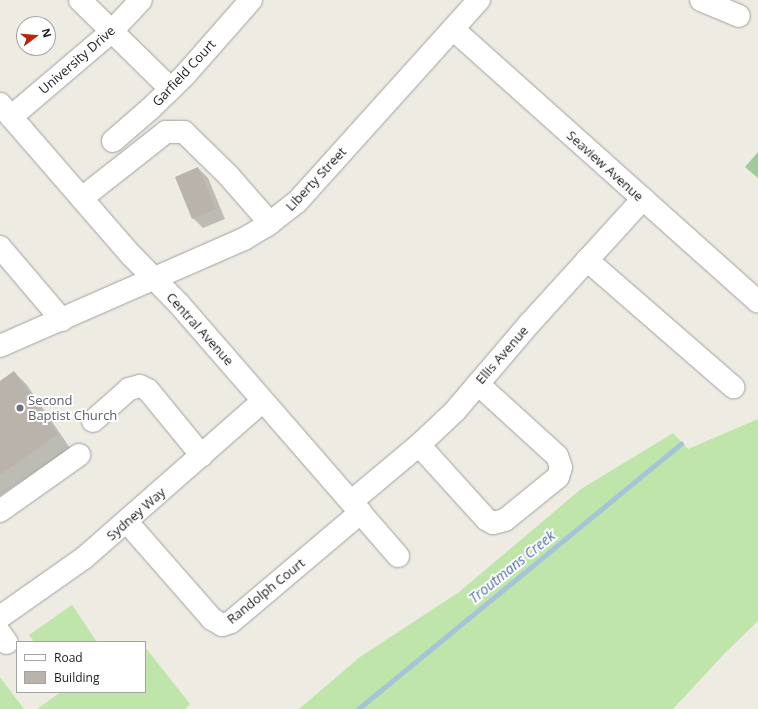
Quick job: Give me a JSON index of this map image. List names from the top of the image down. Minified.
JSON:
{"streets":{"street":["University Drive","Garfield Court","Seaview Avenue","Liberty Street","Central Avenue","Ellis Avenue","Sydney Way","Randolph Court"]},"crossings":[["University Drive","Central Avenue"],["Seaview Avenue","Liberty Street"],["Seaview Avenue","Ellis Avenue"],["Liberty Street","Central Avenue"],["Central Avenue","Ellis Avenue"],["Central Avenue","Sydney Way"],["Central Avenue","Randolph Court"],["Ellis Avenue","Randolph Court"],["Sydney Way","Randolph Court"]],"water":["Troutmans Creek"],"places":["Second Baptist Church"],"legend":["Road","Building"],"north":"right"}
